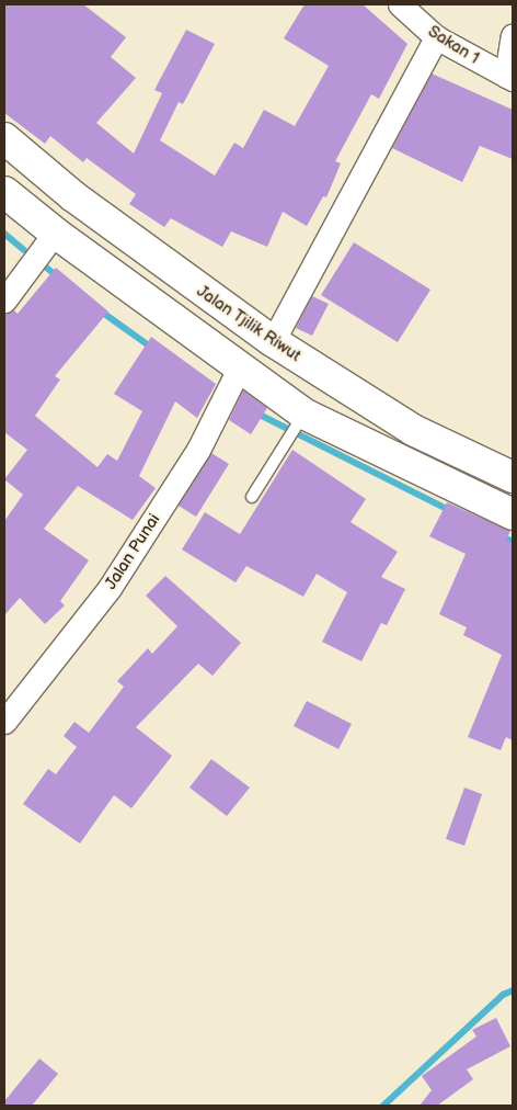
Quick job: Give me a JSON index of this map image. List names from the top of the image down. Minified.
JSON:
{"streets":{"highway":["Jalan Tjilik Riwut"],"street":["Sakan 1","Jalan Punai"]}}
